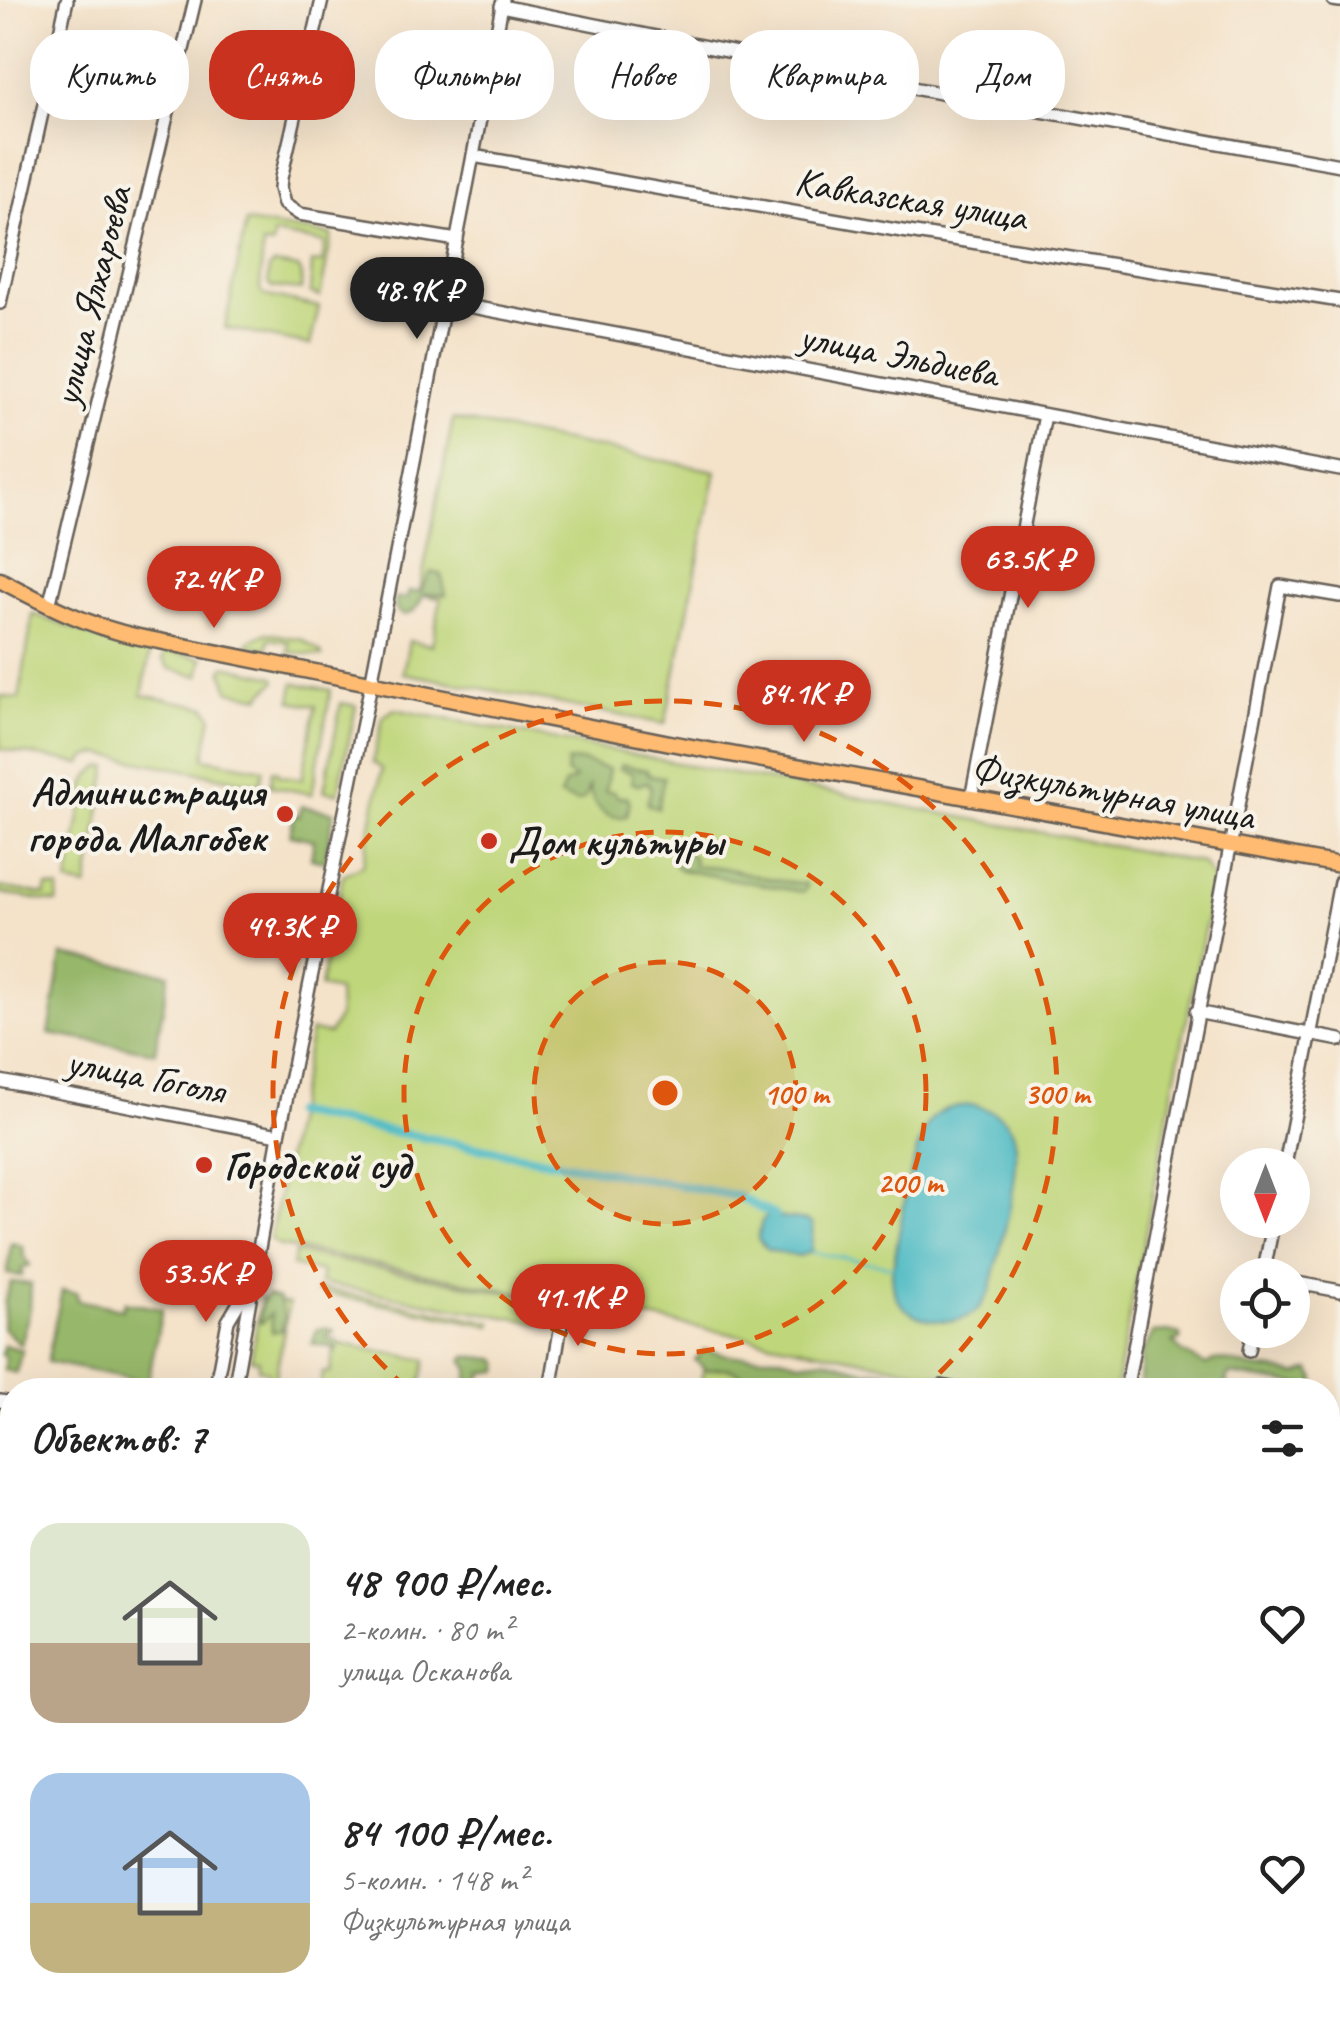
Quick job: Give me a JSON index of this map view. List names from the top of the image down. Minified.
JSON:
{"streets":{"main road":["Физкультурная улица"],"street":["Кавказская улица","улица Ялхароева","улица Эльдиева","улица Гоголя"]},"crossings":[["улица Ялхароева","Физкультурная улица"]],"places":["Администрация города Малгобек","Дом культуры","Городской суд"],"north":"bottom","page":{"chip":["Купить","Снять","Фильтры","Новое","Квартира","Дом"],"price":["48.9K ₽","63.5K ₽","72.4K ₽","84.1K ₽","49.3K ₽","53.5K ₽","41.1K ₽"],"heading":"Объектов: 7","list":[{"name":"48 900 ₽/мес.","note":"2-комн. · 80 m² · улица Осканова"},{"name":"84 100 ₽/мес.","note":"5-комн. · 148 m² · Физкультурная улица"}]},"rings":["100 m","300 m","200 m"]}
